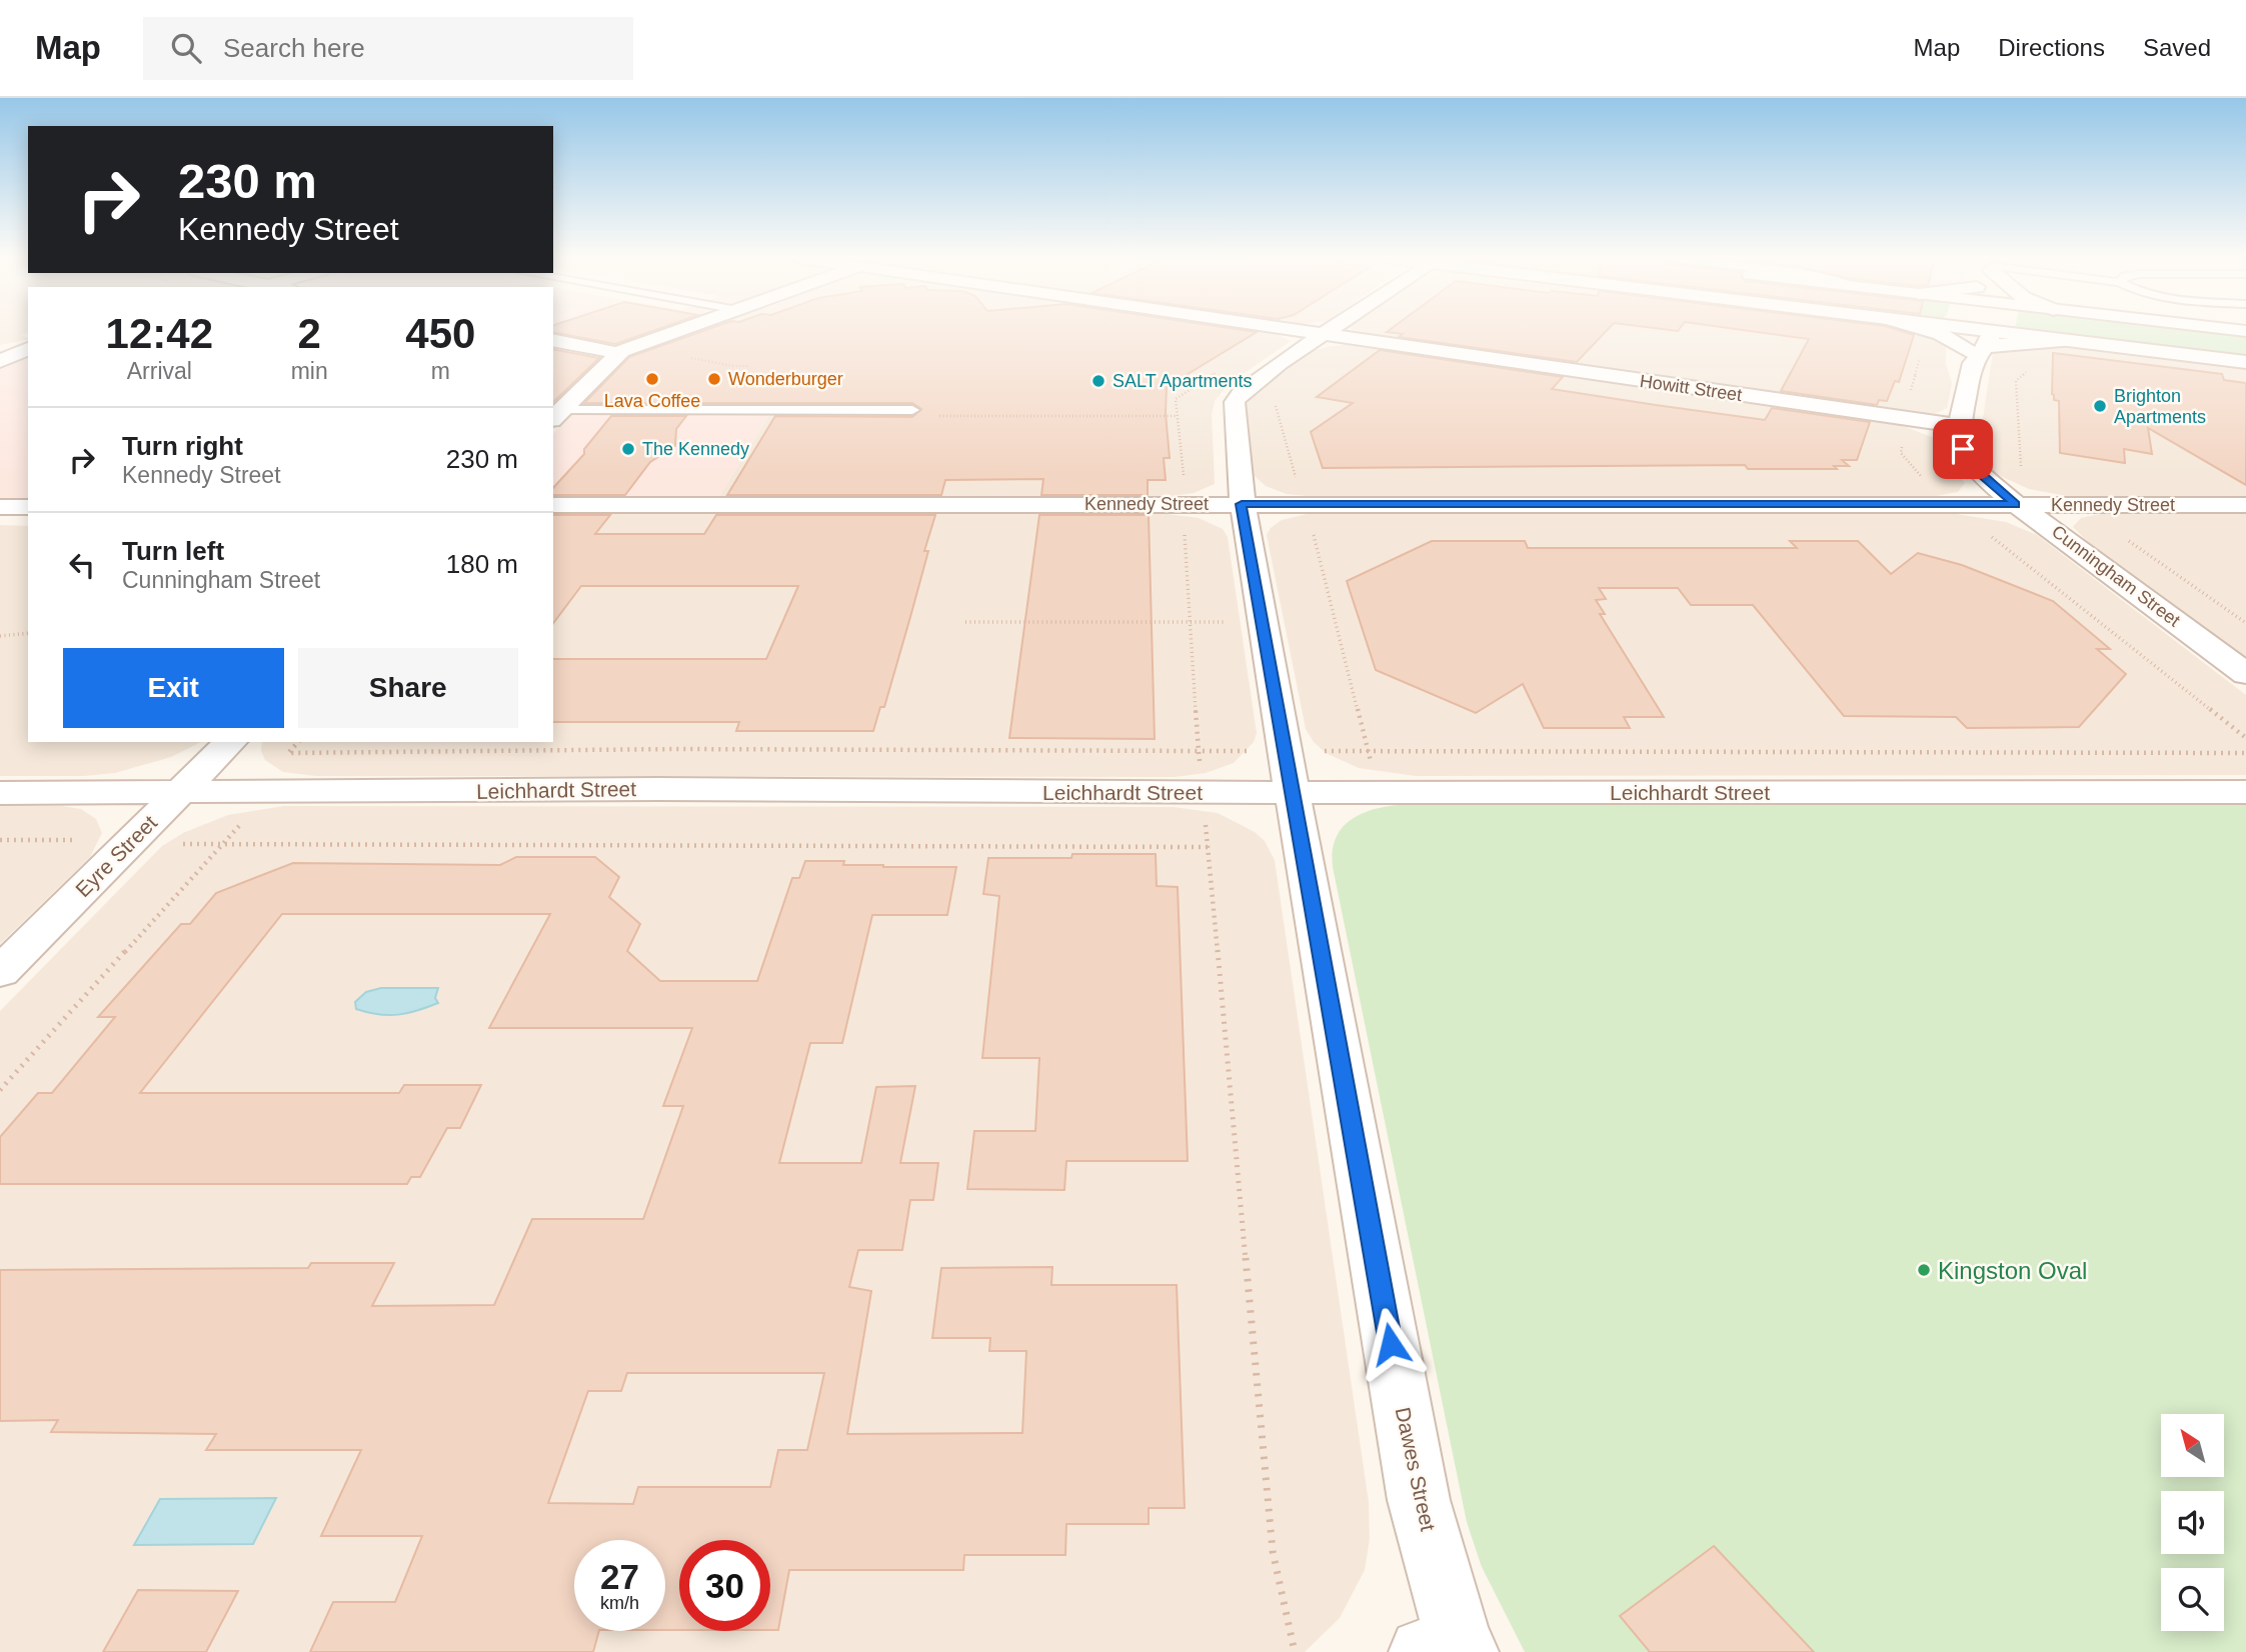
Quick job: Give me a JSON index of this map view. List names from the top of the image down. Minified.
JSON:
{"streets":{"street":["Howitt Street","Kennedy Street","Cunningham Street","Leichhardt Street","Eyre Street","Dawes Street"]},"crossings":[["Howitt Street","Cunningham Street"],["Howitt Street","Dawes Street"],["Kennedy Street","Cunningham Street"],["Kennedy Street","Dawes Street"],["Leichhardt Street","Eyre Street"],["Leichhardt Street","Dawes Street"]],"places":["Lava Coffee","Wonderburger","SALT Apartments","Brighton Apartments","The Kennedy","Kingston Oval"],"north":"top left","page":{"header":"Map","search":"Search here","nav":["Map","Directions","Saved"],"turn":["230 m","Kennedy Street"],"eta":["12:42","Arrival","2","min","450","m"],"list":[{"name":"Turn right","note":"Kennedy Street","value":"230 m"},{"name":"Turn left","note":"Cunningham Street","value":"180 m"}],"buttons":["Exit","Share"],"speed":"27 km/h","limit":"30"}}
